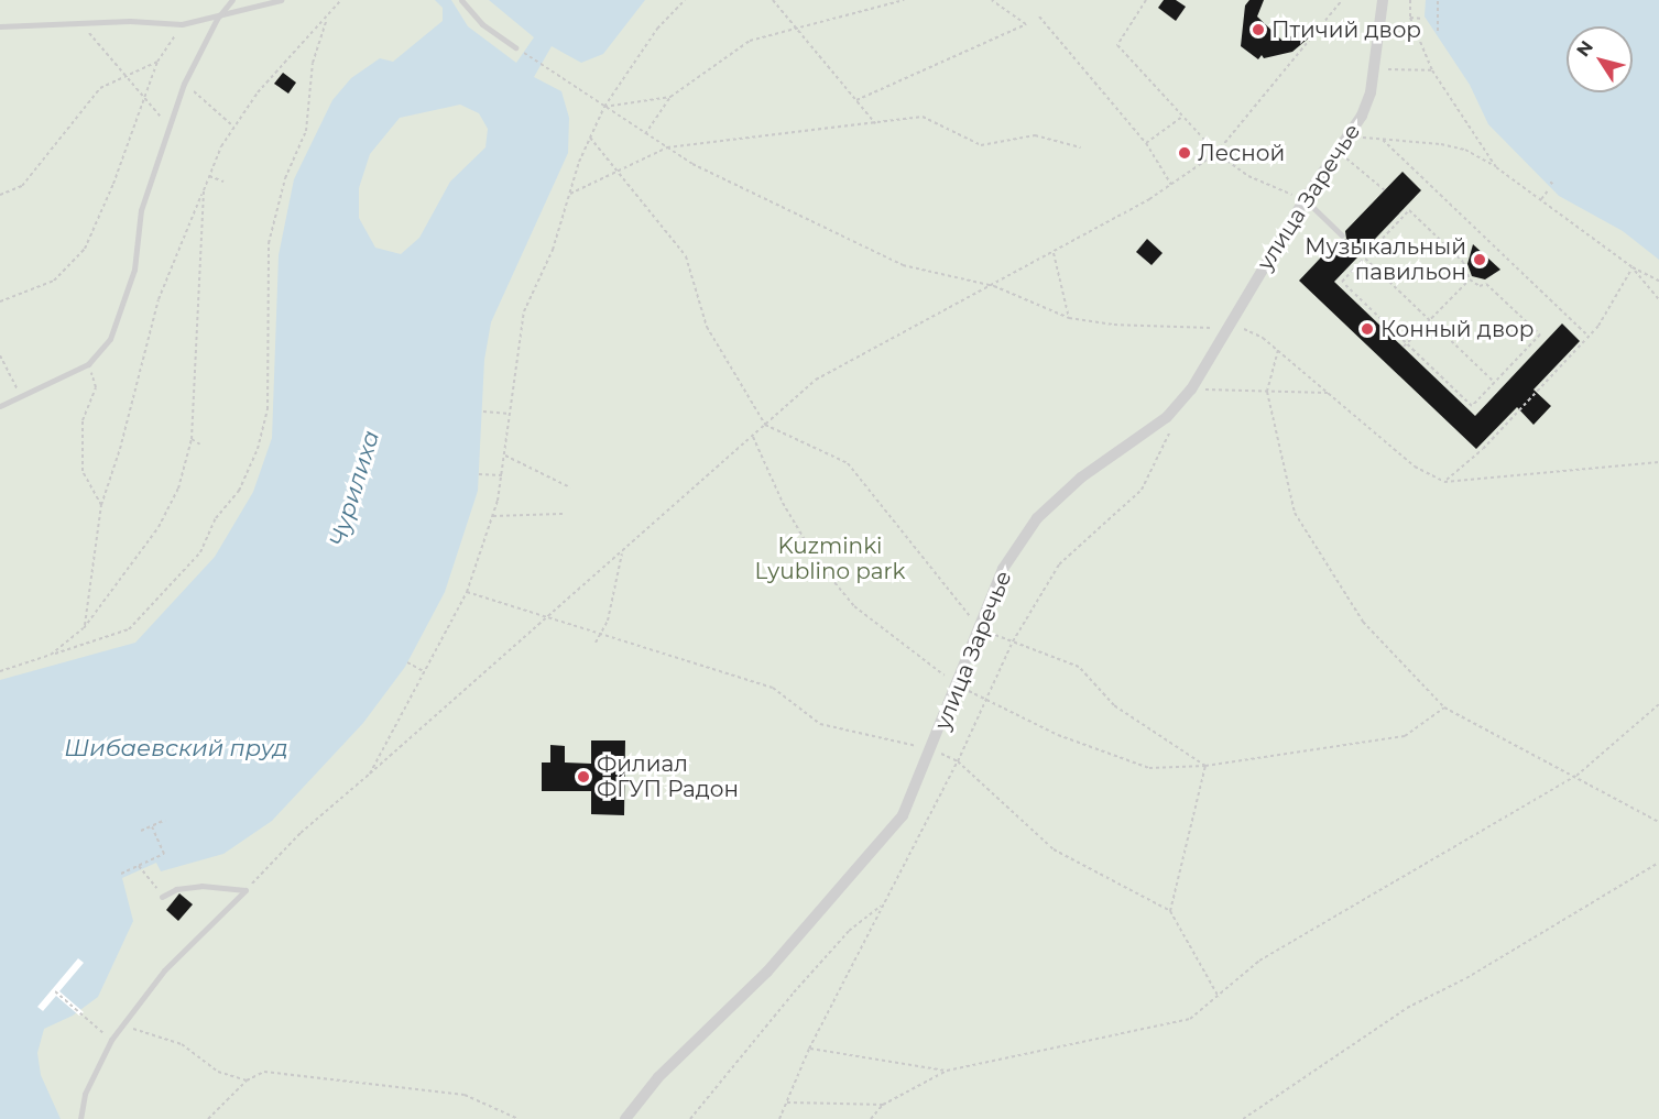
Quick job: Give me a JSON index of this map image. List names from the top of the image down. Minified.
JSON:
{"streets":{"street":["улица Заречье"]},"water":["Чурилиха","Шибаевский пруд"],"parks":["Kuzminki Lyublino park"],"places":["Птичий двор","Лесной","Музыкальный павильон","Конный двор","Филиал ФГУП Радон"],"north":"top left"}
